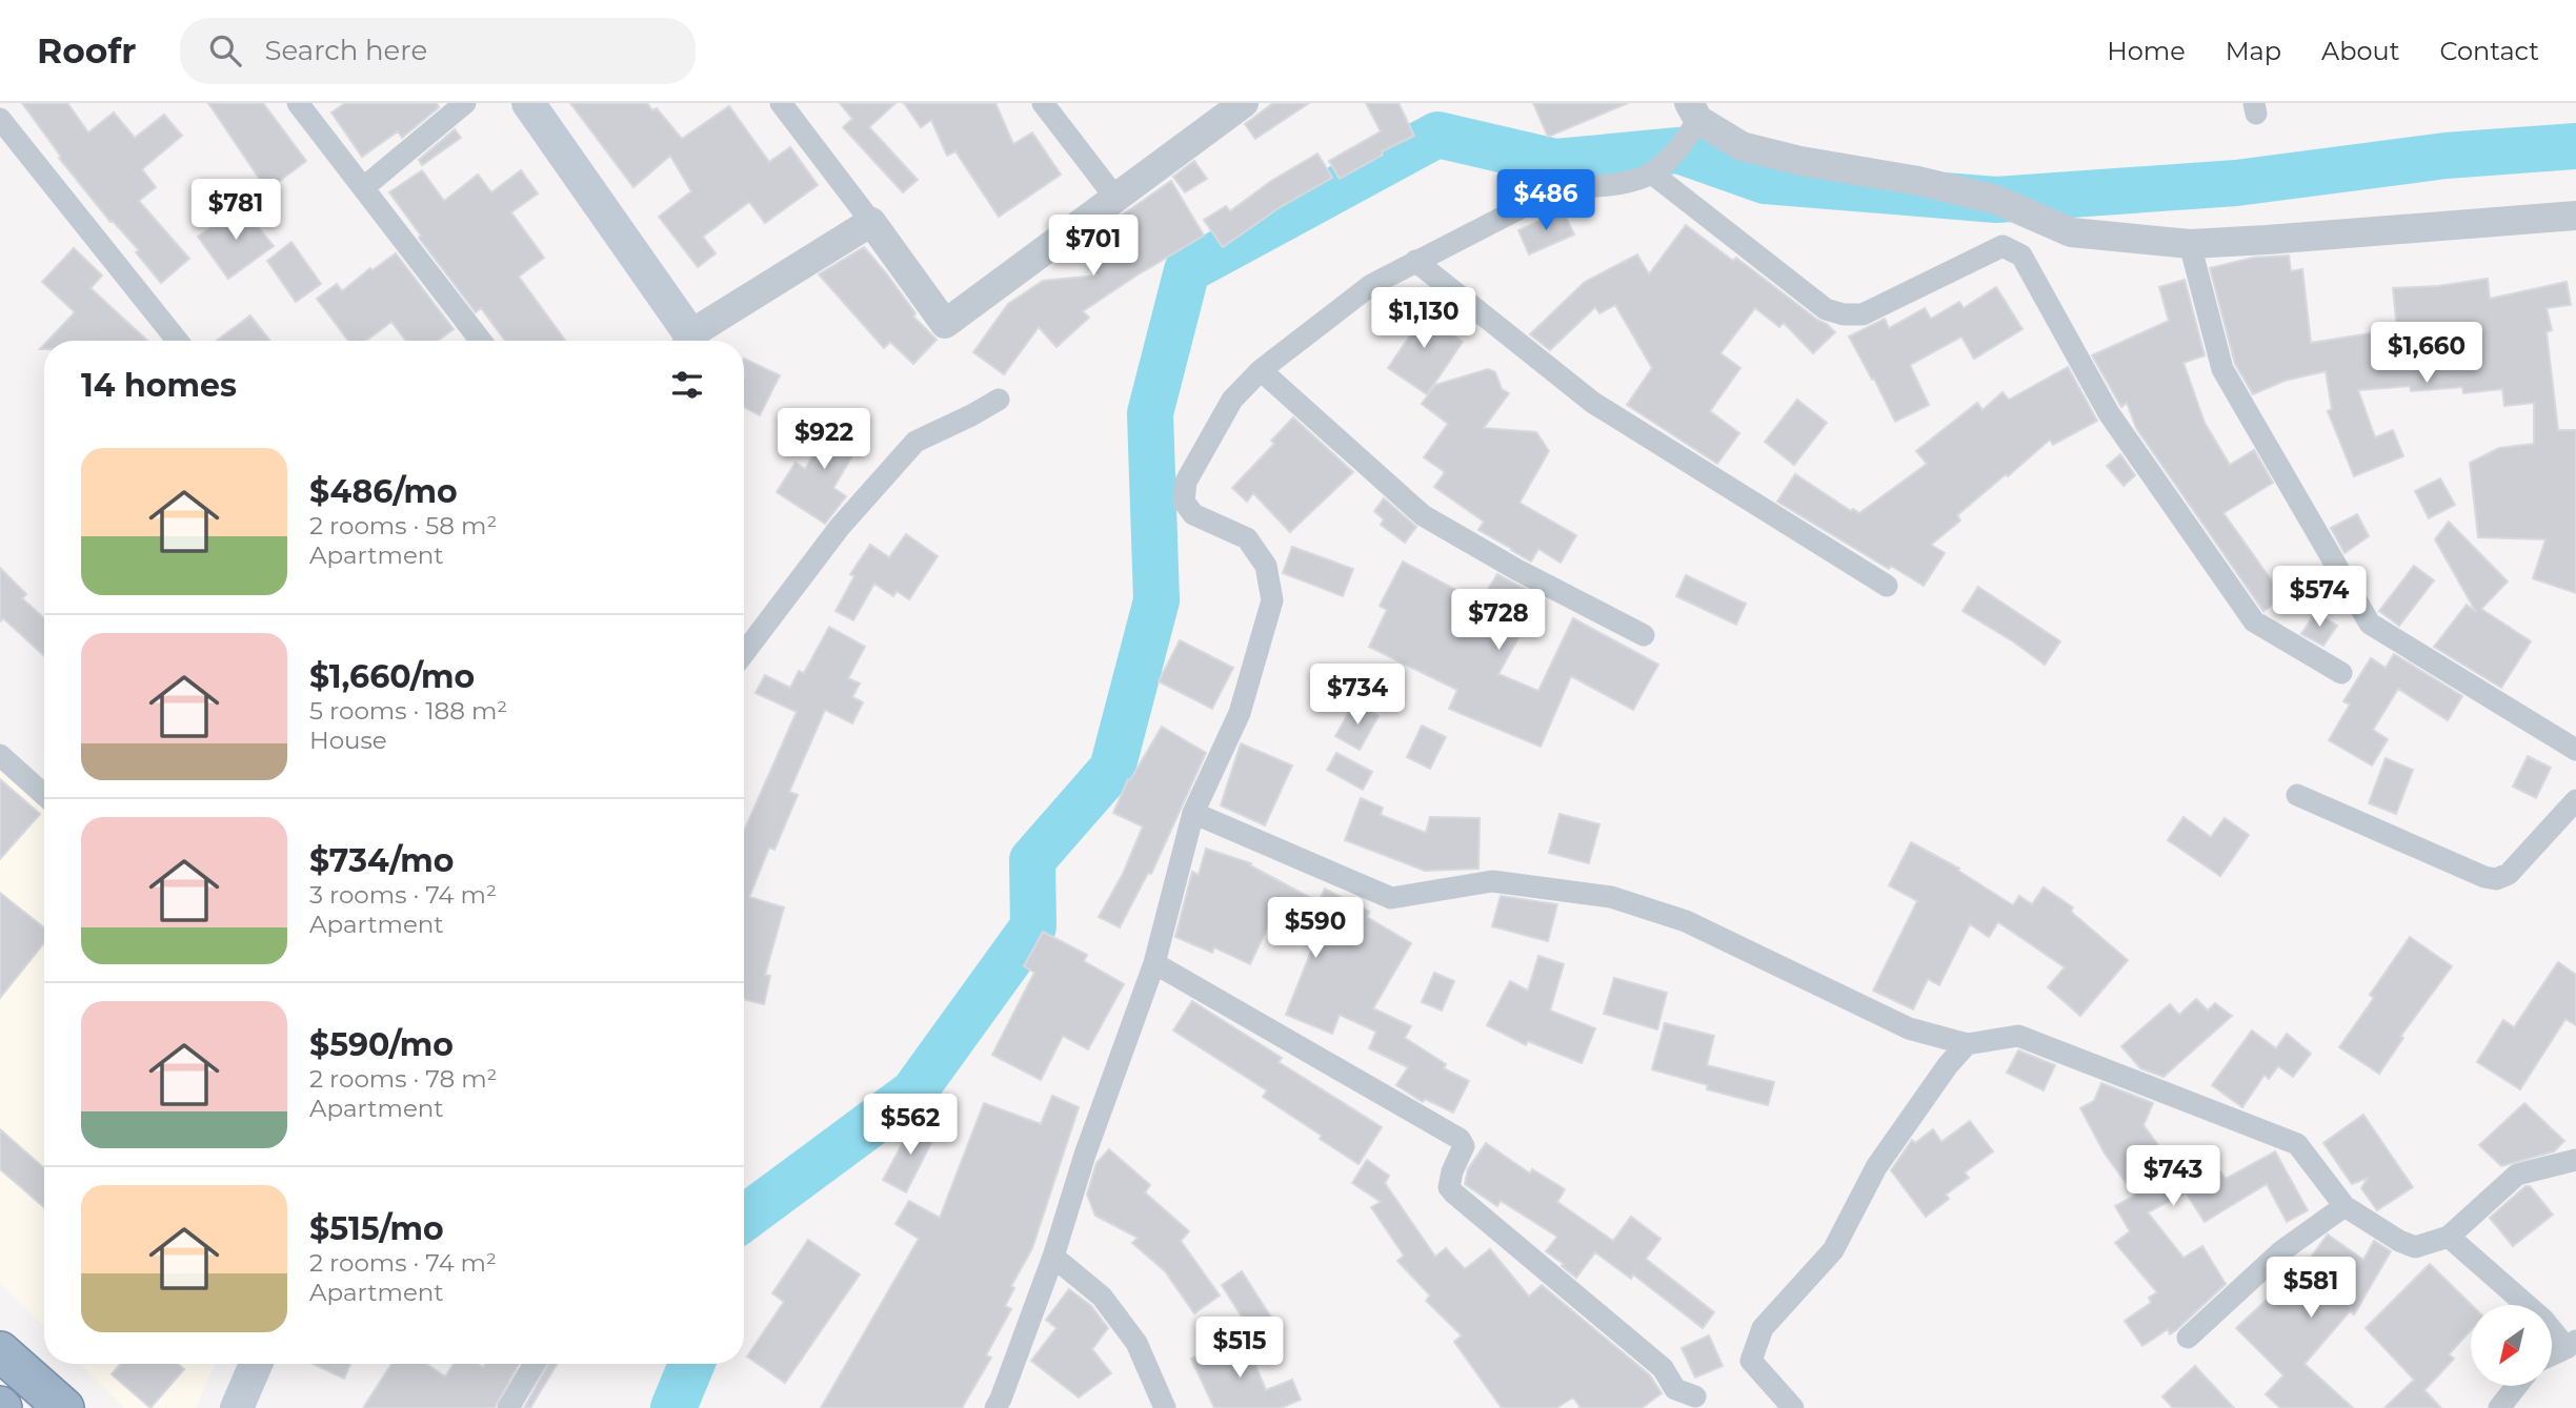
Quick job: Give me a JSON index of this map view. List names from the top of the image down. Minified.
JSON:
{"north":"bottom left","page":{"header":"Roofr","search":"Search here","nav":["Home","Map","About","Contact"],"price":["$486","$781","$701","$1,130","$1,660","$922","$574","$728","$734","$590","$562","$743","$581","$515"],"heading":"14 homes","list":[{"name":"$486/mo","note":"2 rooms · 58 m² · Apartment"},{"name":"$1,660/mo","note":"5 rooms · 188 m² · House"},{"name":"$734/mo","note":"3 rooms · 74 m² · Apartment"},{"name":"$590/mo","note":"2 rooms · 78 m² · Apartment"},{"name":"$515/mo","note":"2 rooms · 74 m² · Apartment"}]}}
